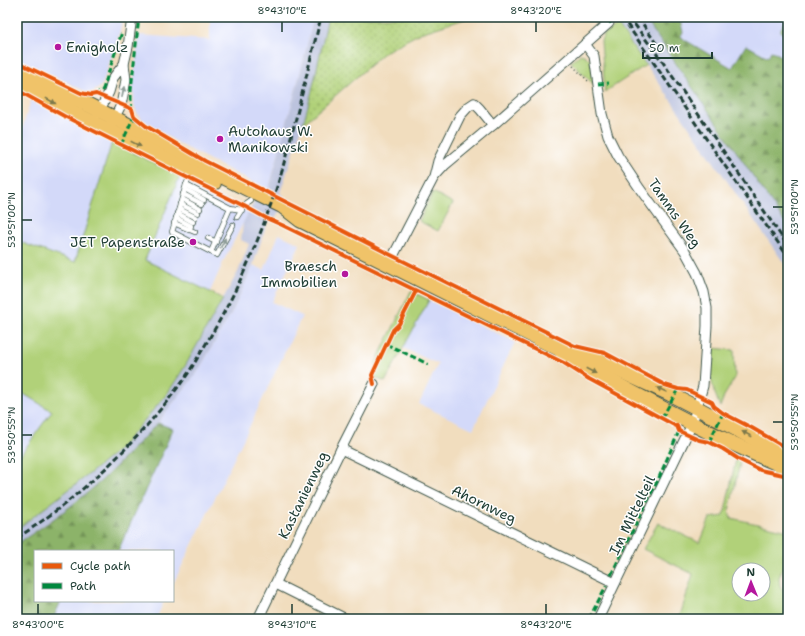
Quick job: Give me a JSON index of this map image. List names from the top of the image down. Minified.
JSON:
{"streets":{"street":["Tamms Weg","Kastanienweg","Ahornweg","Im Mittelteil"]},"crossings":[["Tamms Weg","Im Mittelteil"],["Kastanienweg","Ahornweg"],["Ahornweg","Im Mittelteil"]],"places":["Emigholz","Autohaus W. Manikowski","JET Papenstraße","Braesch Immobilien"],"legend":["Cycle path","Path"],"scale_bar":"50 m","north":"top","coordinates":["8°43'10\"E","8°43'20\"E","53°51'00\"N","53°50'55\"N","8°43'00\"E"]}
